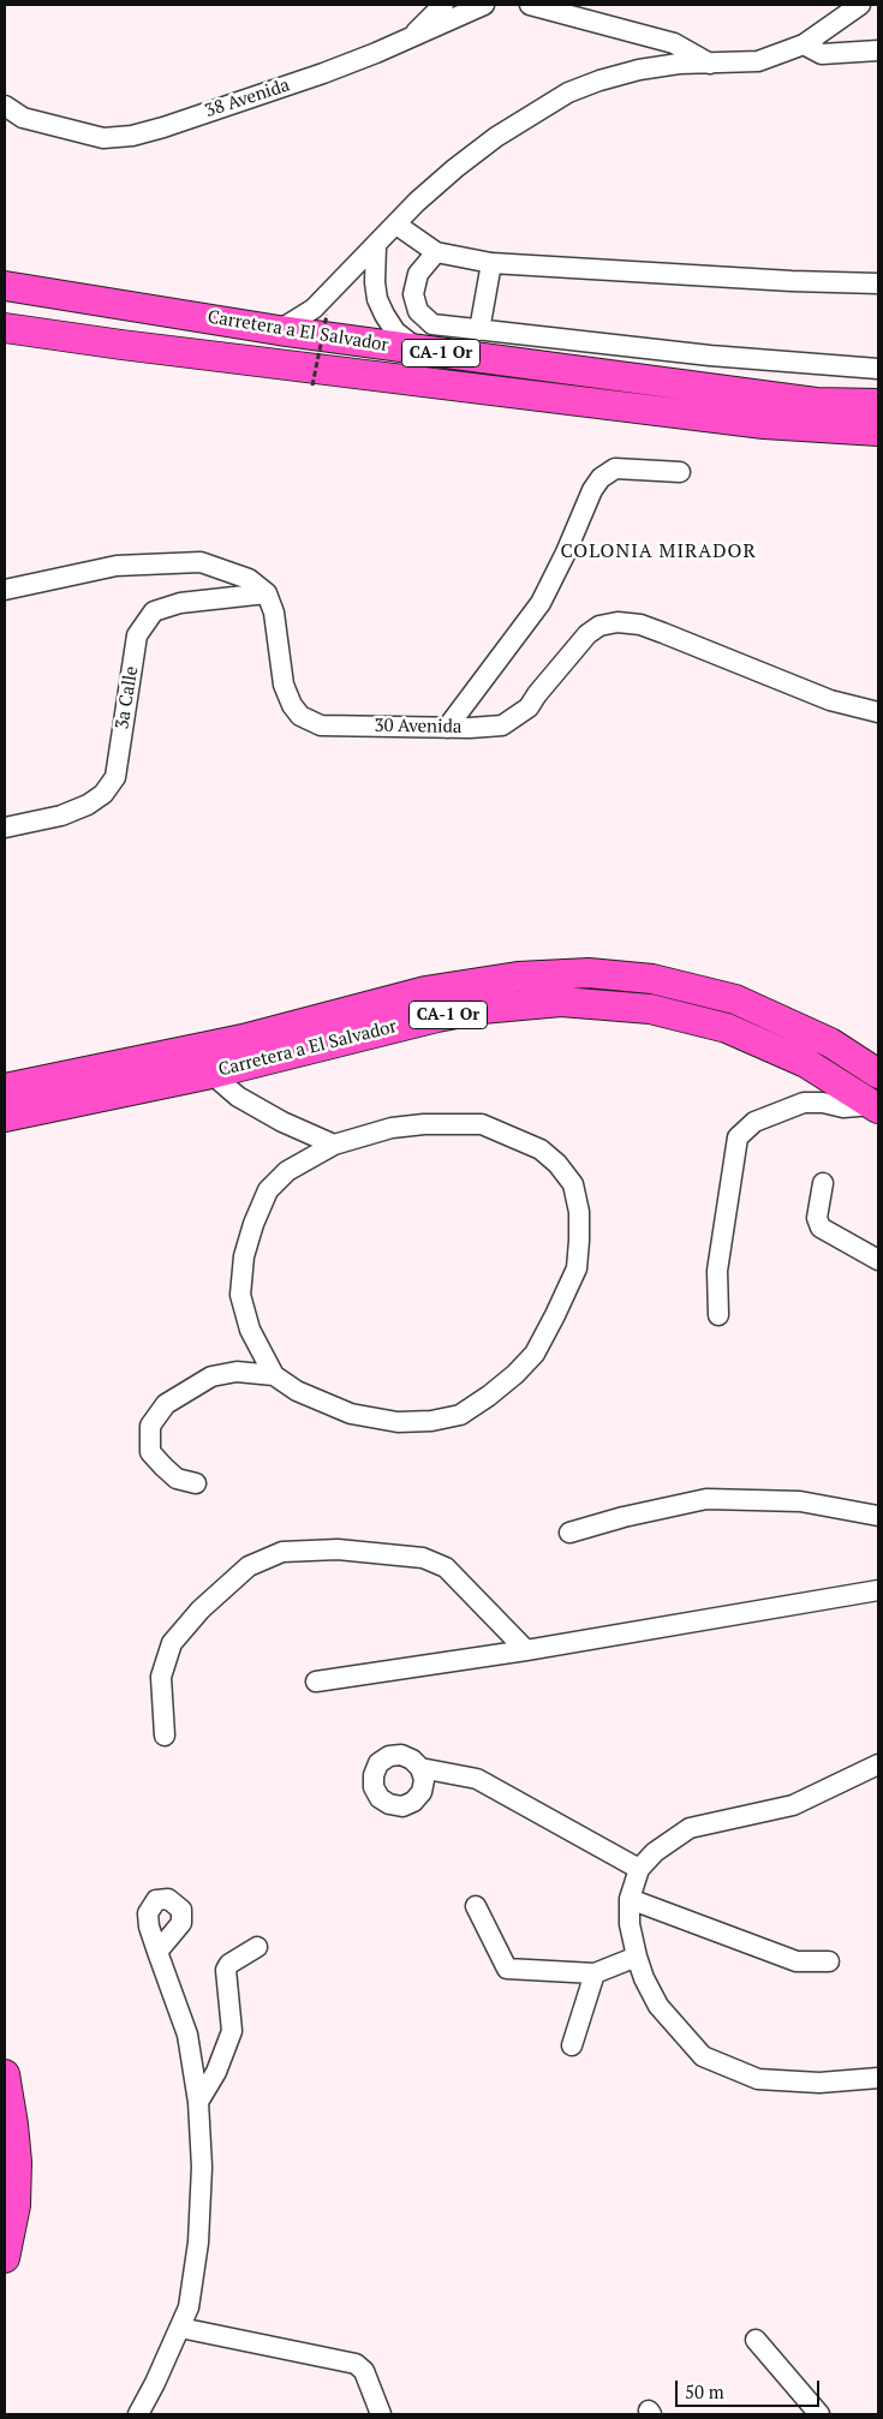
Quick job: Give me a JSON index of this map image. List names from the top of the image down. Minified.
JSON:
{"streets":{"highway":["Carretera a El Salvador","CA-1 Or"],"street":["38 Avenida","3a Calle","30 Avenida"]},"crossings":[["3a Calle","30 Avenida"]],"districts":["COLONIA MIRADOR"],"scale_bar":"50 m"}
